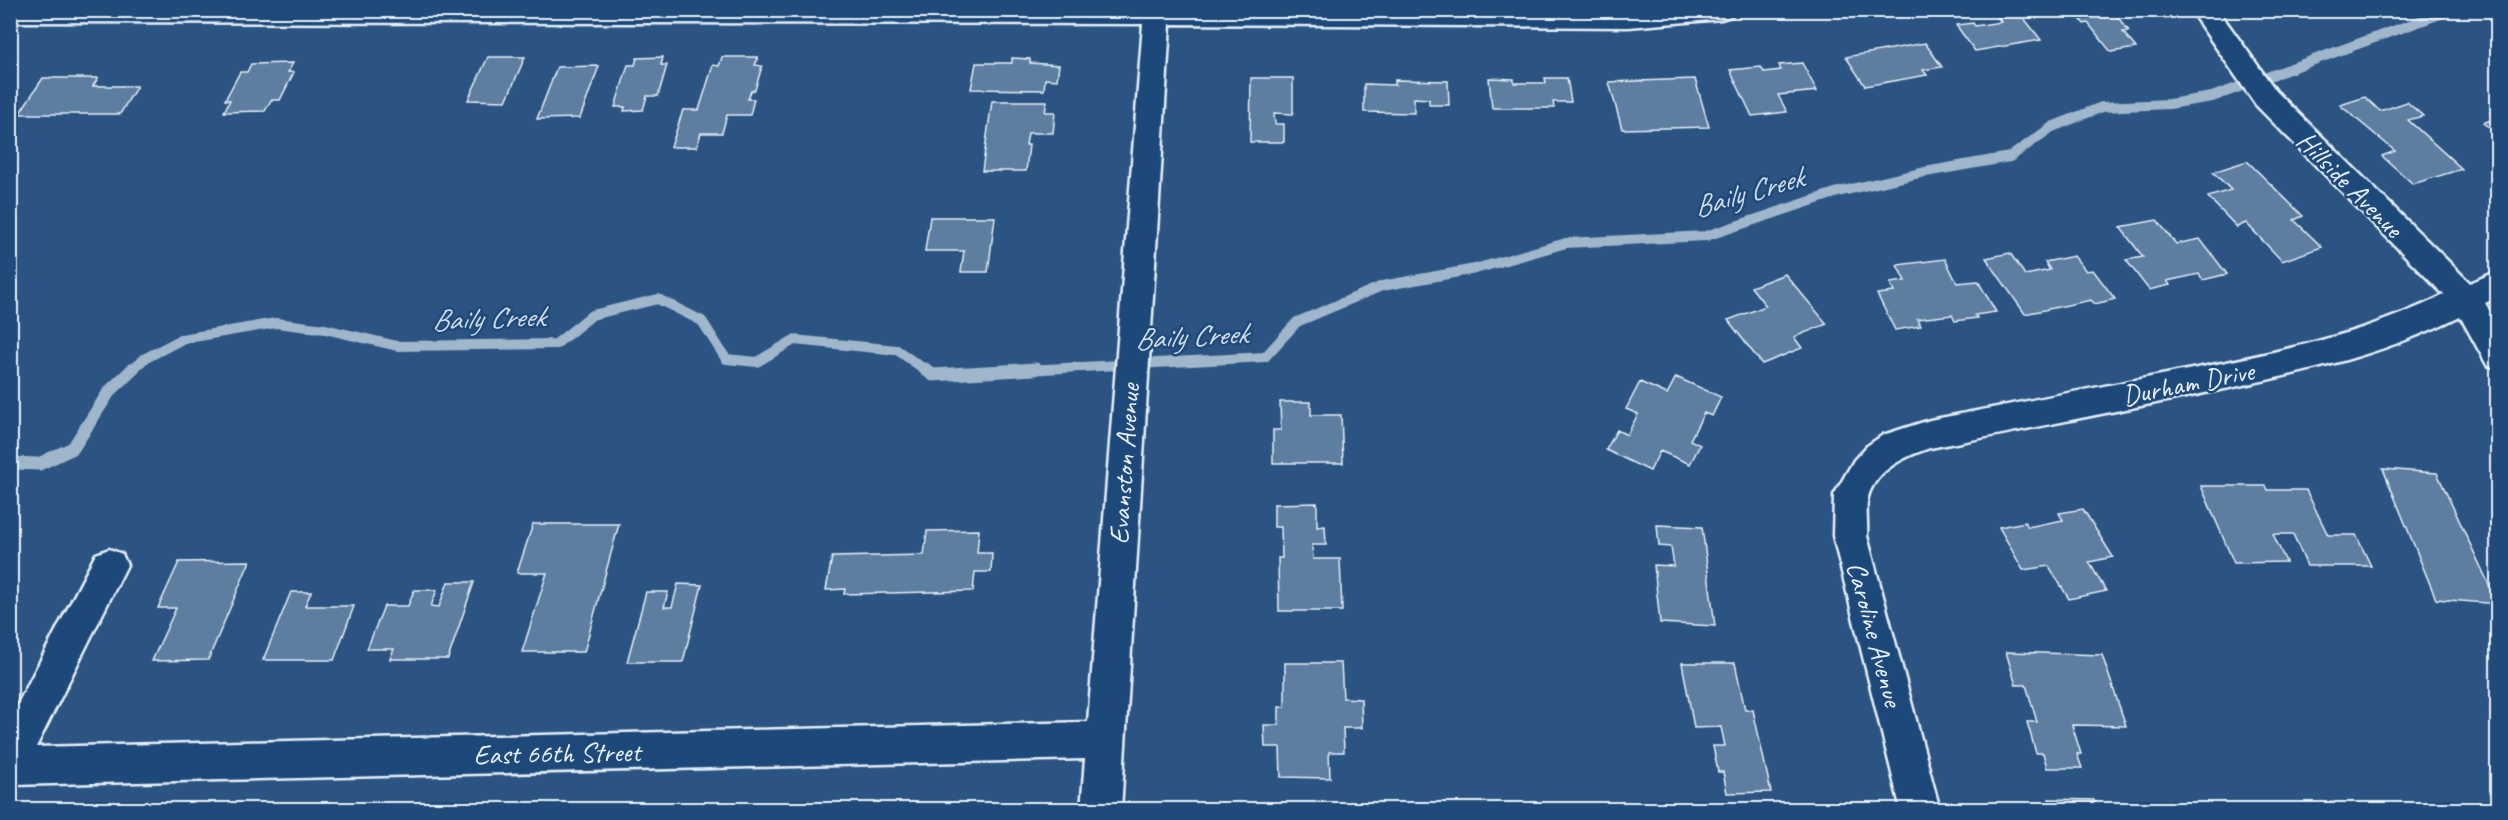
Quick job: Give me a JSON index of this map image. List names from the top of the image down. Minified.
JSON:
{"streets":{"street":["Hillside Avenue","Durham Drive","Evanston Avenue","Caroline Avenue","East 66th Street"]},"crossings":[["Hillside Avenue","Durham Drive"],["Durham Drive","Caroline Avenue"],["Evanston Avenue","East 66th Street"]],"water":["Baily Creek"]}
